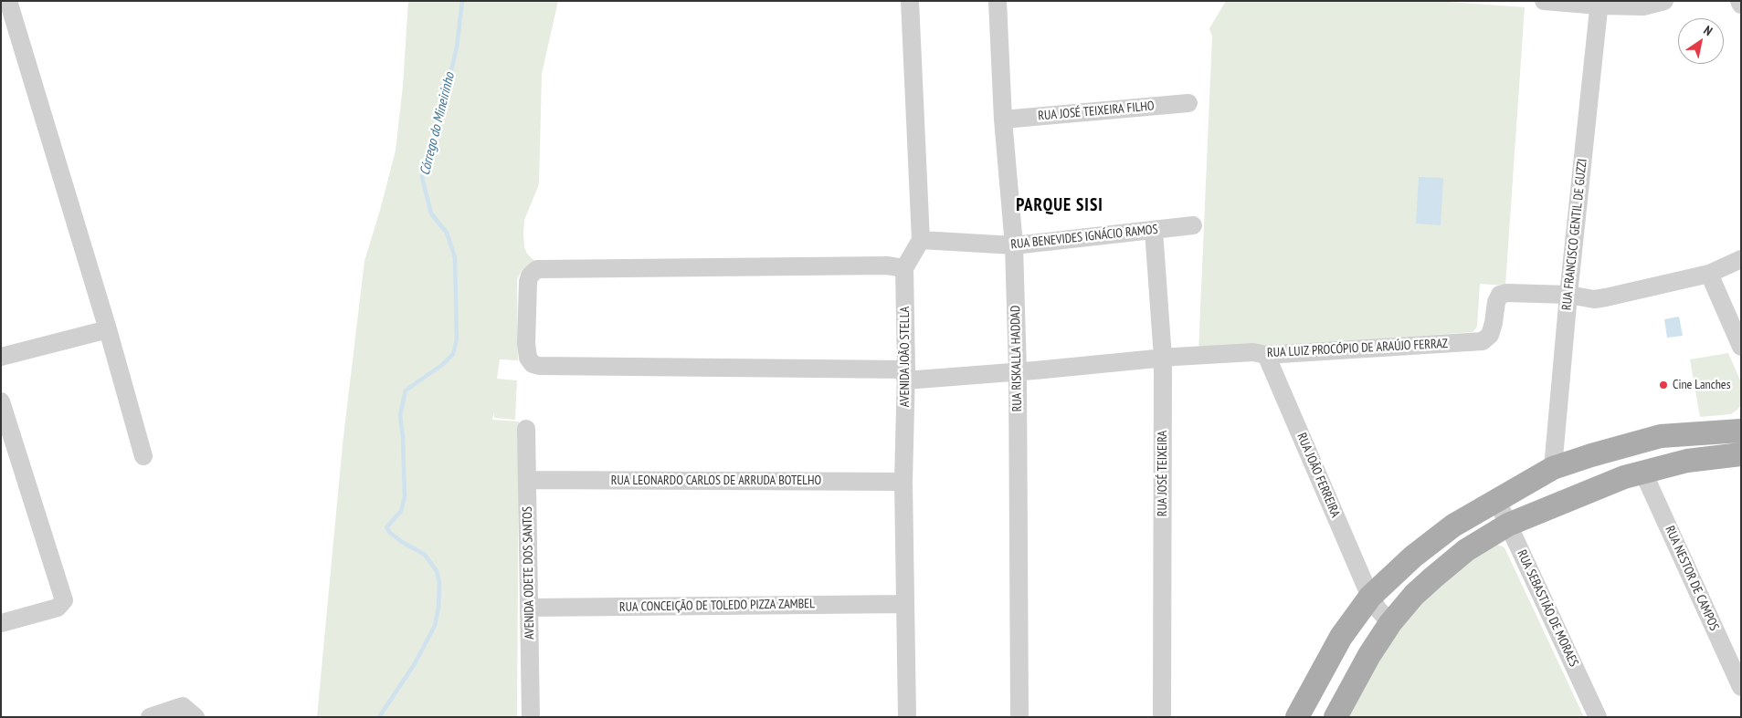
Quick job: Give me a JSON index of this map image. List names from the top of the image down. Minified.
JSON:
{"streets":{"street":["RUA JOSÉ TEIXEIRA FILHO","RUA FRANCISCO GENTIL DE GUZZI","RUA BENEVIDES IGNÁCIO RAMOS","RUA LUIZ PROCÓPIO DE ARAÚJO FERRAZ","AVENIDA JOÃO STELLA","RUA RISKALLA HADDAD","RUA JOSÉ TEIXEIRA","RUA JOÃO FERREIRA","RUA LEONARDO CARLOS DE ARRUDA BOTELHO","AVENIDA ODETE DOS SANTOS","RUA NESTOR DE CAMPOS","RUA CONCEIÇÃO DE TOLEDO PIZZA ZAMBEL","RUA SEBASTIÃO DE MORAES"]},"crossings":[["RUA JOSÉ TEIXEIRA FILHO","RUA RISKALLA HADDAD"],["RUA FRANCISCO GENTIL DE GUZZI","RUA LUIZ PROCÓPIO DE ARAÚJO FERRAZ"],["RUA BENEVIDES IGNÁCIO RAMOS","RUA RISKALLA HADDAD"],["RUA BENEVIDES IGNÁCIO RAMOS","RUA JOSÉ TEIXEIRA"],["RUA LUIZ PROCÓPIO DE ARAÚJO FERRAZ","AVENIDA JOÃO STELLA"],["RUA LUIZ PROCÓPIO DE ARAÚJO FERRAZ","RUA RISKALLA HADDAD"],["RUA LUIZ PROCÓPIO DE ARAÚJO FERRAZ","RUA JOSÉ TEIXEIRA"],["RUA LUIZ PROCÓPIO DE ARAÚJO FERRAZ","RUA JOÃO FERREIRA"],["AVENIDA JOÃO STELLA","RUA LEONARDO CARLOS DE ARRUDA BOTELHO"],["AVENIDA JOÃO STELLA","RUA CONCEIÇÃO DE TOLEDO PIZZA ZAMBEL"],["RUA LEONARDO CARLOS DE ARRUDA BOTELHO","AVENIDA ODETE DOS SANTOS"],["AVENIDA ODETE DOS SANTOS","RUA CONCEIÇÃO DE TOLEDO PIZZA ZAMBEL"]],"districts":["PARQUE SISI"],"water":["Córrego do Mineirinho"],"places":["Cine Lanches"],"north":"top right"}
